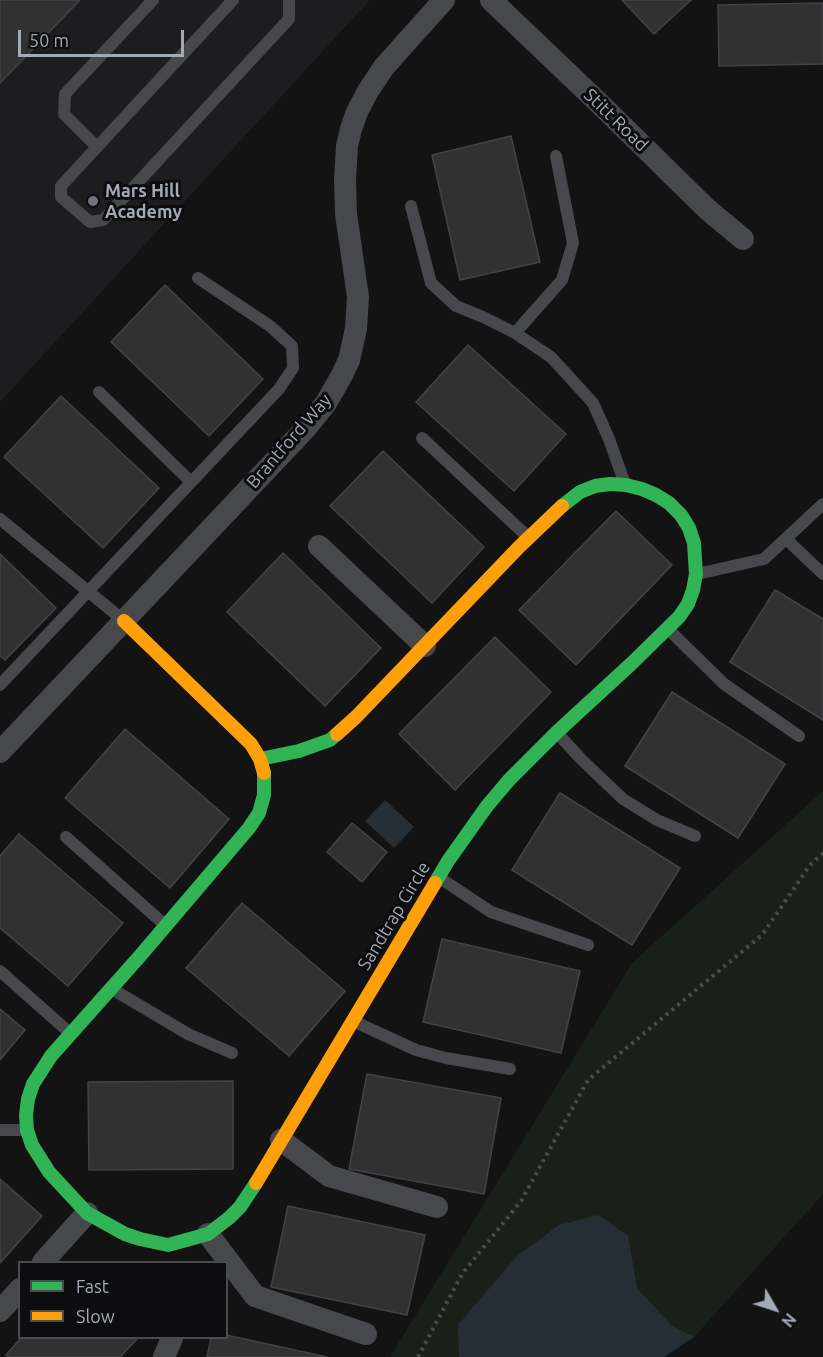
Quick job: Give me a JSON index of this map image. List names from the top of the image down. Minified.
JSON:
{"streets":{"street":["Stitt Road","Brantford Way","Sandtrap Circle"]},"crossings":[["Brantford Way","Sandtrap Circle"]],"places":["Mars Hill Academy"],"legend":["Fast","Slow"],"scale_bar":"50 m","north":"bottom right"}
